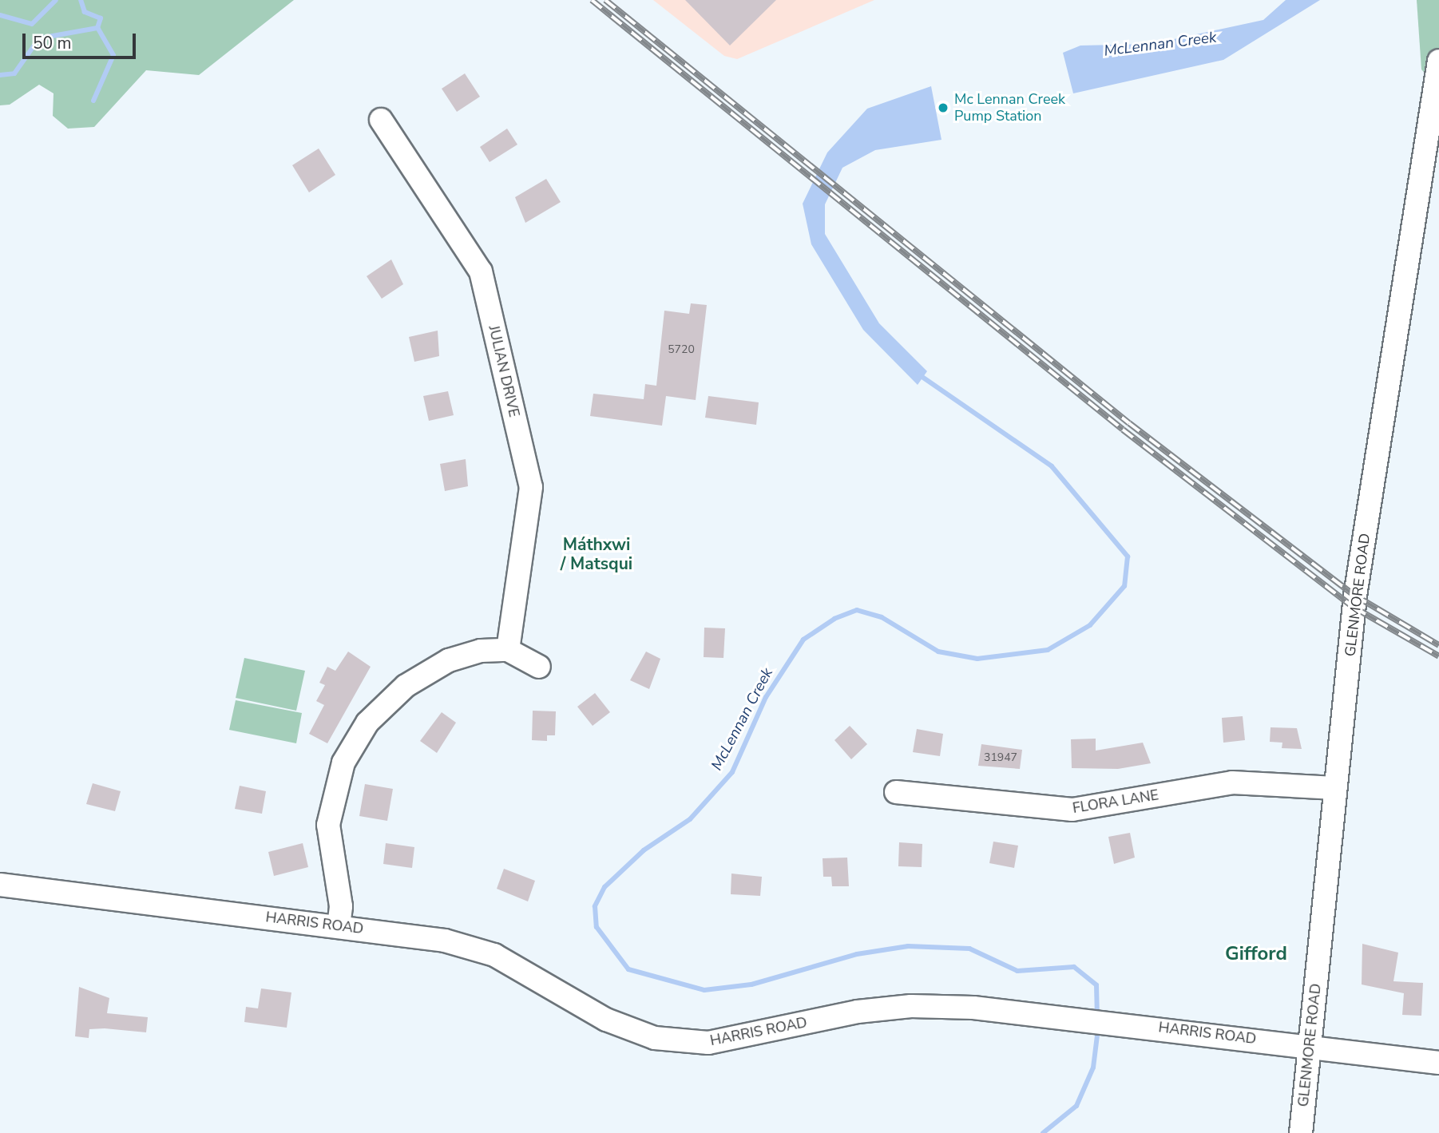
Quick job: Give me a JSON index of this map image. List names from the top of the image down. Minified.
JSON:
{"streets":{"street":["JULIAN DRIVE","GLENMORE ROAD","FLORA LANE","HARRIS ROAD"]},"crossings":[["GLENMORE ROAD","FLORA LANE"],["GLENMORE ROAD","HARRIS ROAD"]],"districts":["Máthxwi / Matsqui","Gifford"],"water":["McLennan Creek"],"places":["Mc Lennan Creek Pump Station"],"house_numbers":["5720","31947"],"scale_bar":"50 m"}
